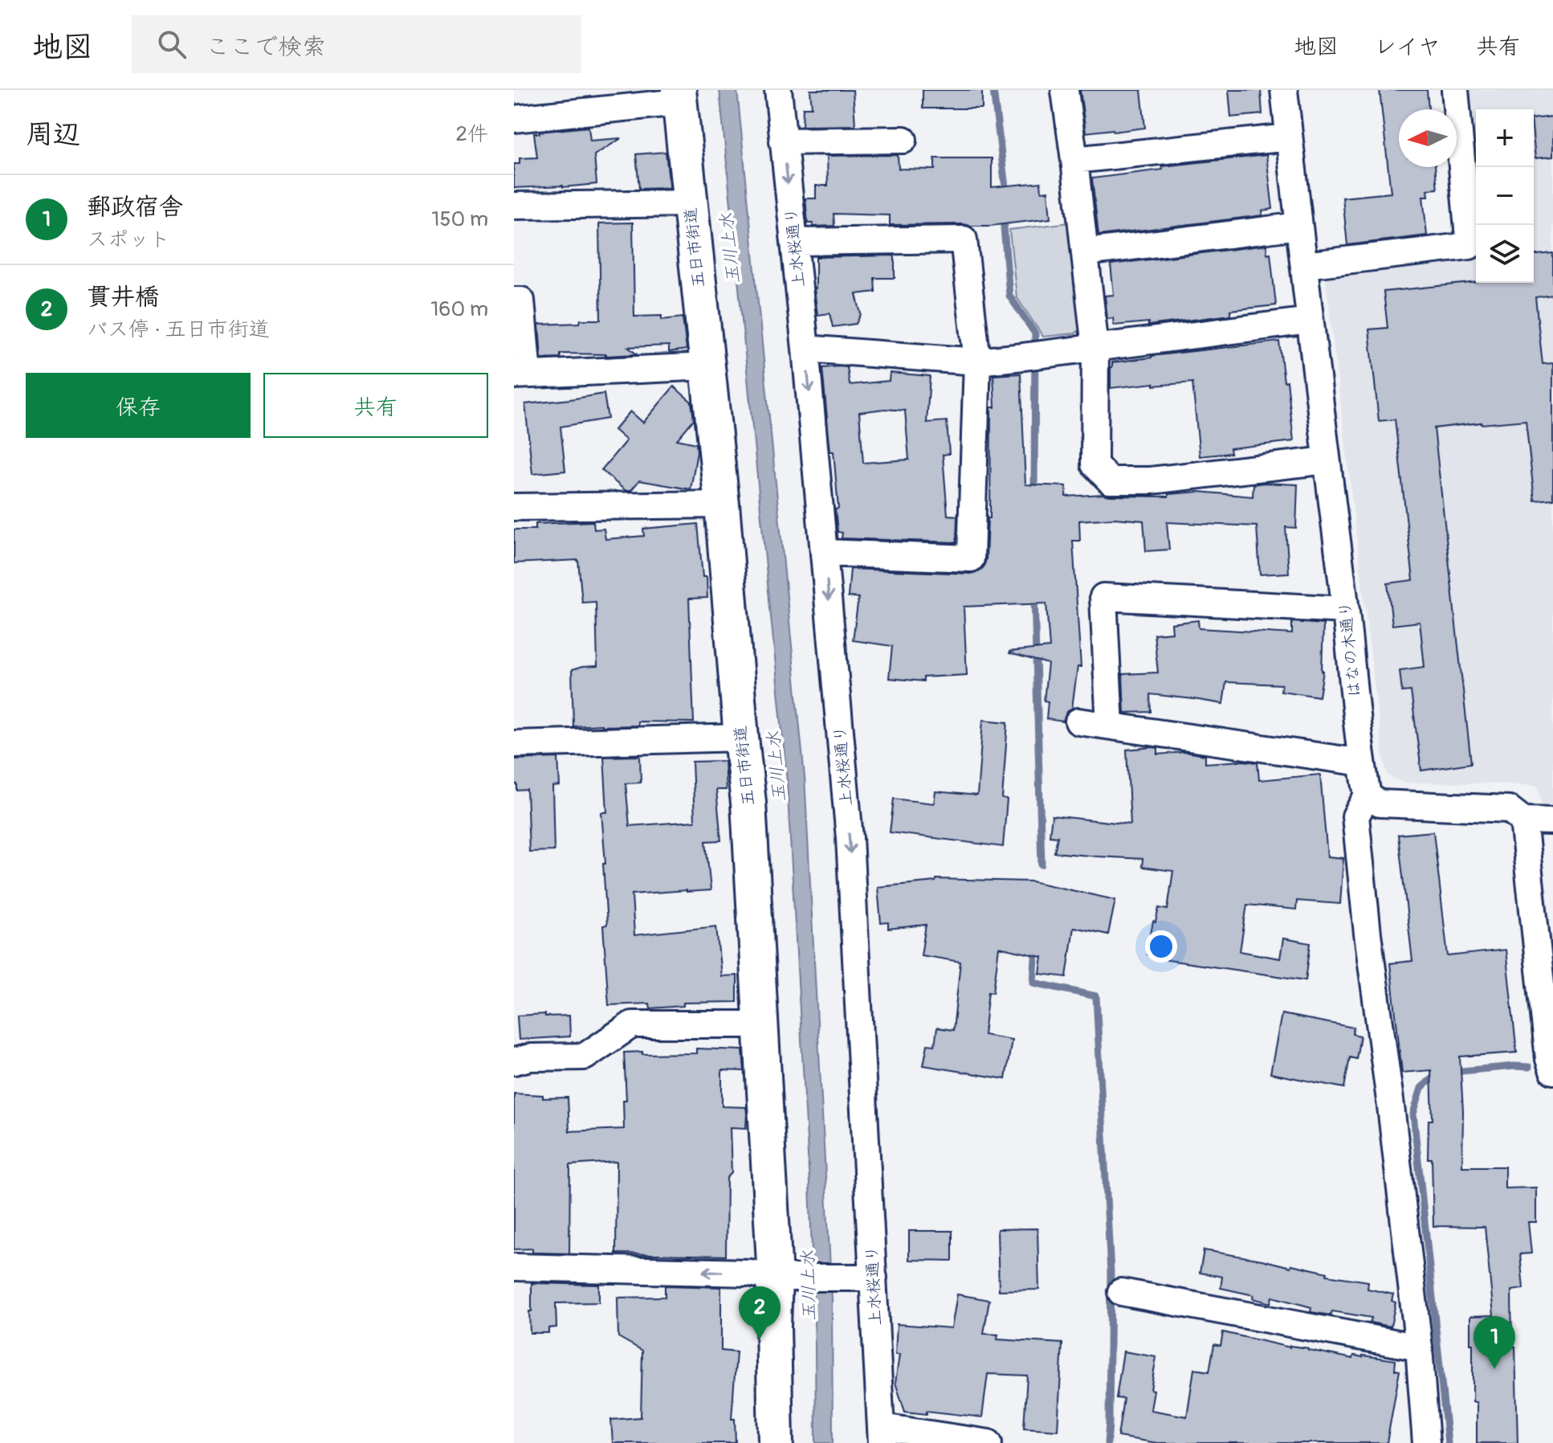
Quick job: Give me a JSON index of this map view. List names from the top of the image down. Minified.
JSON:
{"streets":{"main road":["五日市街道"],"street":["上水桜通り","はなの木通り"]},"one_way":["上水桜通り"],"water":["玉川上水"],"north":"left","page":{"header":"地図","search":"ここで検索","nav":["地図","レイヤ","共有"],"heading":["周辺","2件"],"map_buttons":["+","−"],"list":[{"mark":"1","name":"郵政宿舎","note":"スポット","value":"150 m"},{"mark":"2","name":"貫井橋","note":"バス停 · 五日市街道","value":"160 m"}],"buttons":["保存","共有"],"pins":["2","1"]}}
